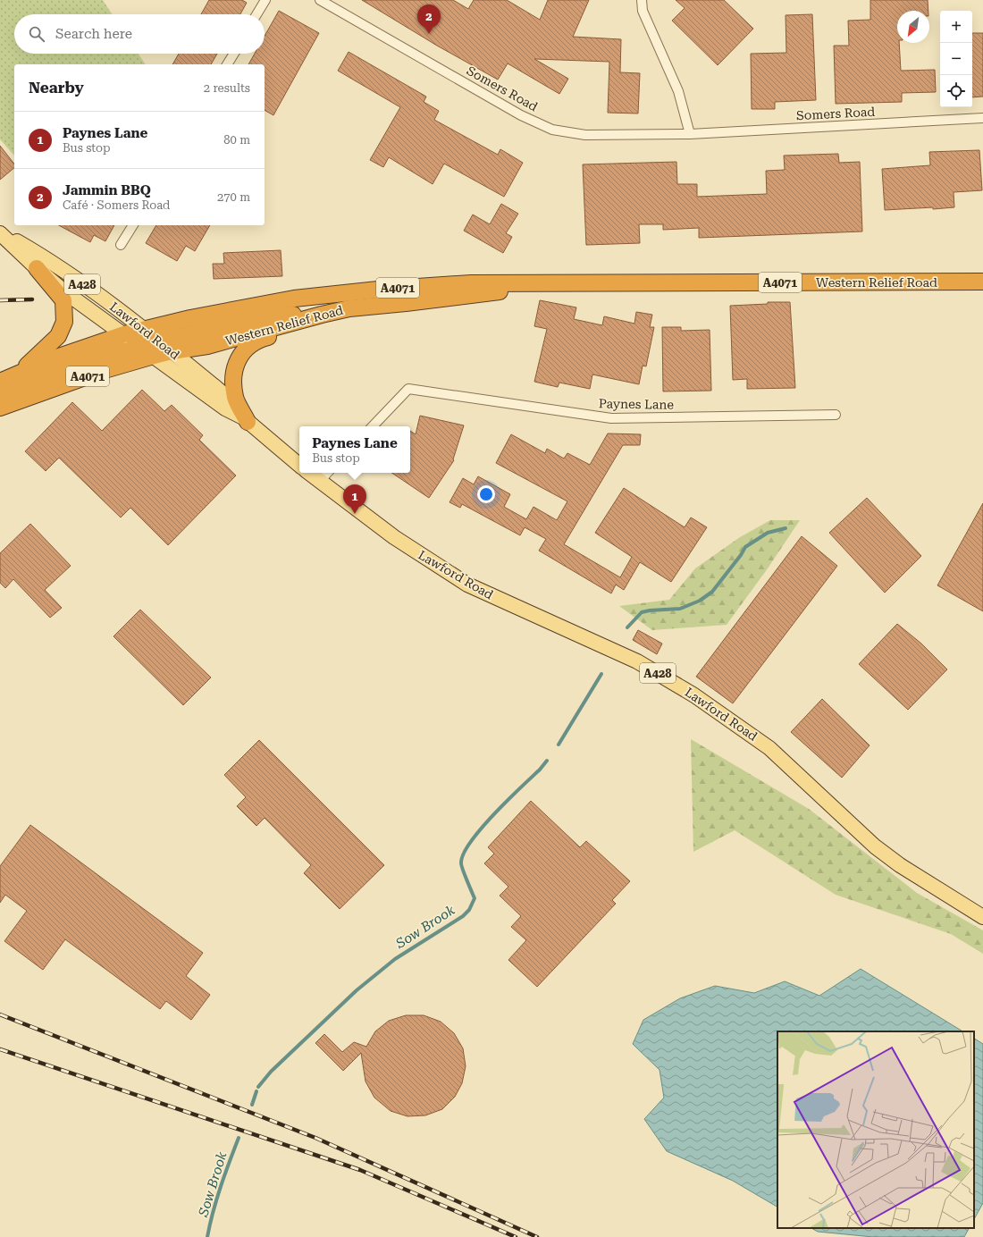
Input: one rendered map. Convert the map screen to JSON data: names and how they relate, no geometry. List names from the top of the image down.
{
  "streets": {
    "highway": ["A4071", "Western Relief Road"],
    "main road": ["A428", "Lawford Road"],
    "street": ["Somers Road", "Paynes Lane"]
  },
  "crossings": [
    ["Western Relief Road", "Lawford Road"]
  ],
  "water": ["Sow Brook"],
  "north": "bottom left",
  "page": {
    "pins": ["2", "1"],
    "map_buttons": ["+", "−"],
    "search": "Search here",
    "heading": ["Nearby", "2 results"],
    "list": [
      {
        "mark": "1",
        "name": "Paynes Lane",
        "note": "Bus stop",
        "value": "80 m"
      },
      {
        "mark": "2",
        "name": "Jammin BBQ",
        "note": "Café · Somers Road",
        "value": "270 m"
      }
    ],
    "popup": ["Paynes Lane", "Bus stop"]
  }
}
